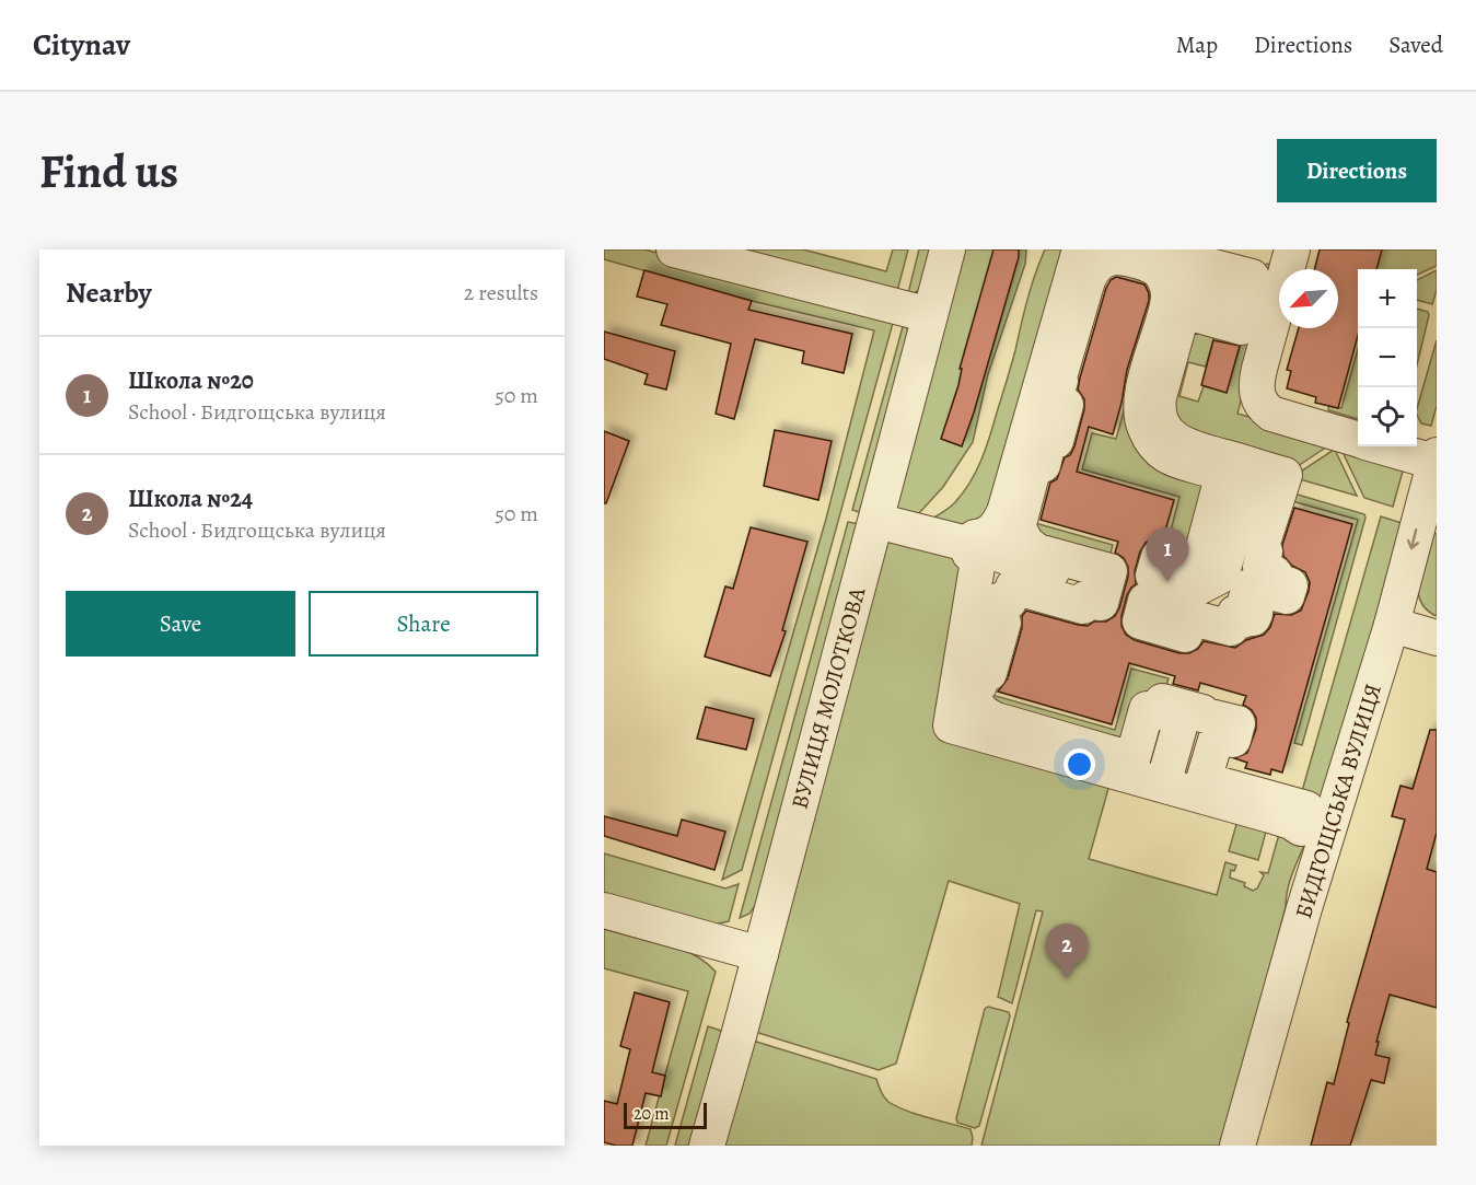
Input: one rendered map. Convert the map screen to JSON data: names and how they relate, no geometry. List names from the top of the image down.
{
  "streets": {
    "street": ["ВУЛИЦЯ МОЛОТКОВА", "БИДГОЩСЬКА ВУЛИЦЯ"]
  },
  "scale_bar": "20 m",
  "north": "bottom left",
  "page": {
    "header": "Citynav",
    "nav": ["Map", "Directions", "Saved"],
    "buttons": [
      "Directions",
      ["Save", "Share"]
    ],
    "title": "Find us",
    "heading": ["Nearby", "2 results"],
    "map_buttons": ["+", "−"],
    "list": [
      {
        "mark": "1",
        "name": "Школа №20",
        "note": "School · Бидгощська вулиця",
        "value": "50 m"
      },
      {
        "mark": "2",
        "name": "Школа №24",
        "note": "School · Бидгощська вулиця",
        "value": "50 m"
      }
    ],
    "pins": ["1", "2"],
    "scale": "20 m"
  }
}
